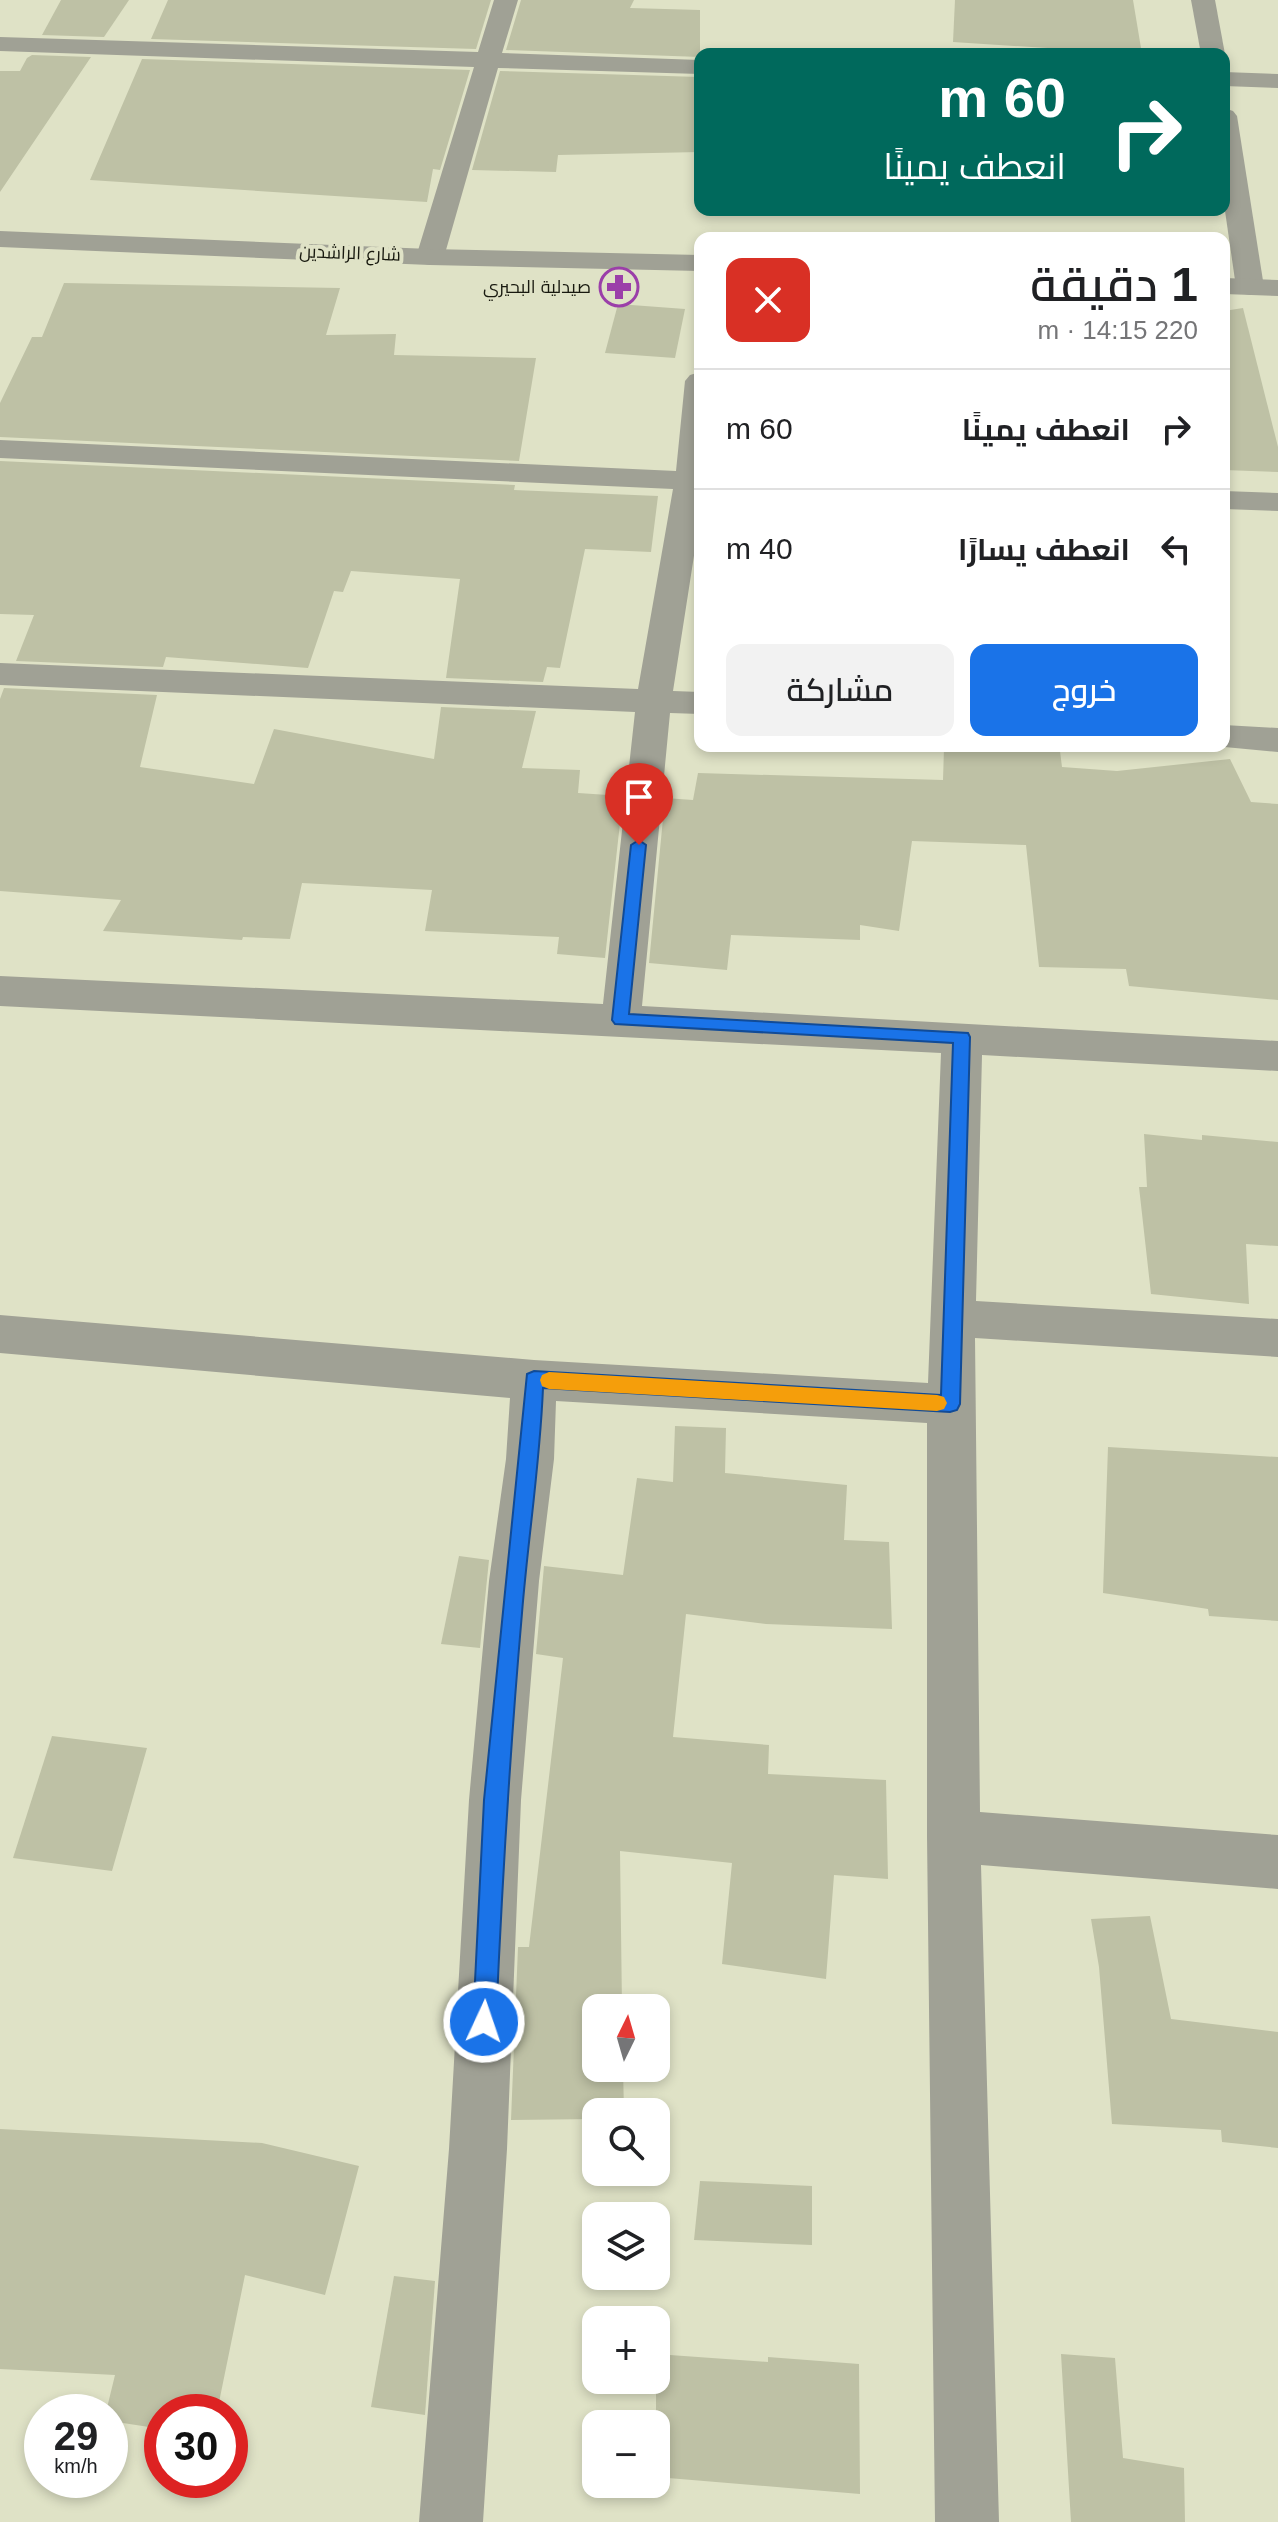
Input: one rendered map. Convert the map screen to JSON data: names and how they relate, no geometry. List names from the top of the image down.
{
  "streets": {
    "street": ["شارع الراشدين"]
  },
  "places": {
    "pharmacy": ["صيدلية البحيري"]
  },
  "north": "top",
  "page": {
    "turn": ["60 m", "انعطف يمينًا"],
    "heading": ["1 دقيقة", "220 m · 14:15"],
    "list": [
      {
        "name": "انعطف يمينًا",
        "value": "60 m"
      },
      {
        "name": "انعطف يسارًا",
        "value": "40 m"
      }
    ],
    "buttons": ["خروج", "مشاركة"],
    "map_buttons": ["+", "−"],
    "speed": "29 km/h",
    "limit": "30"
  }
}
